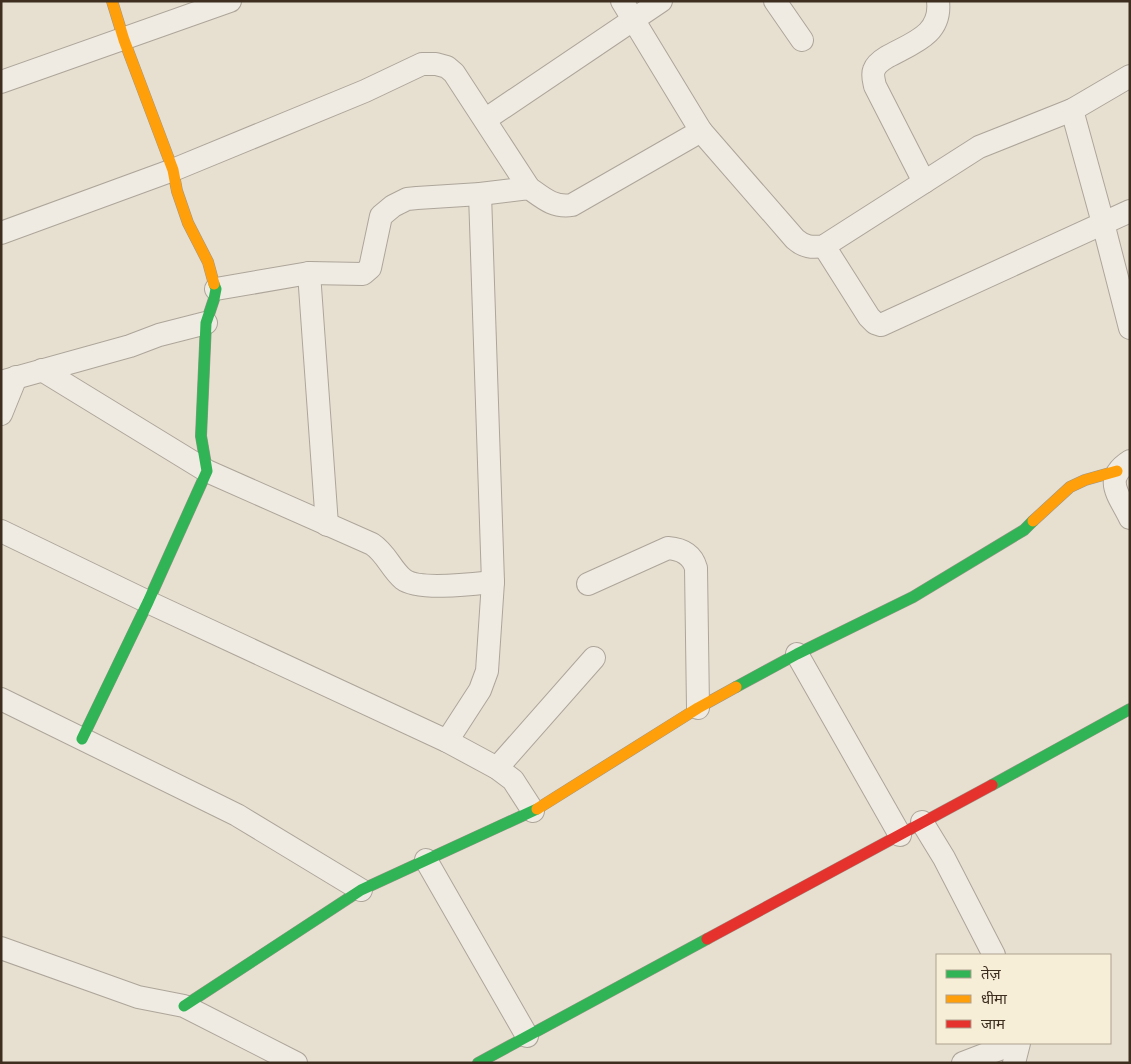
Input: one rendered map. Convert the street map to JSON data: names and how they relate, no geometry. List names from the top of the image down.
{
  "legend": ["तेज़", "धीमा", "जाम"]
}
